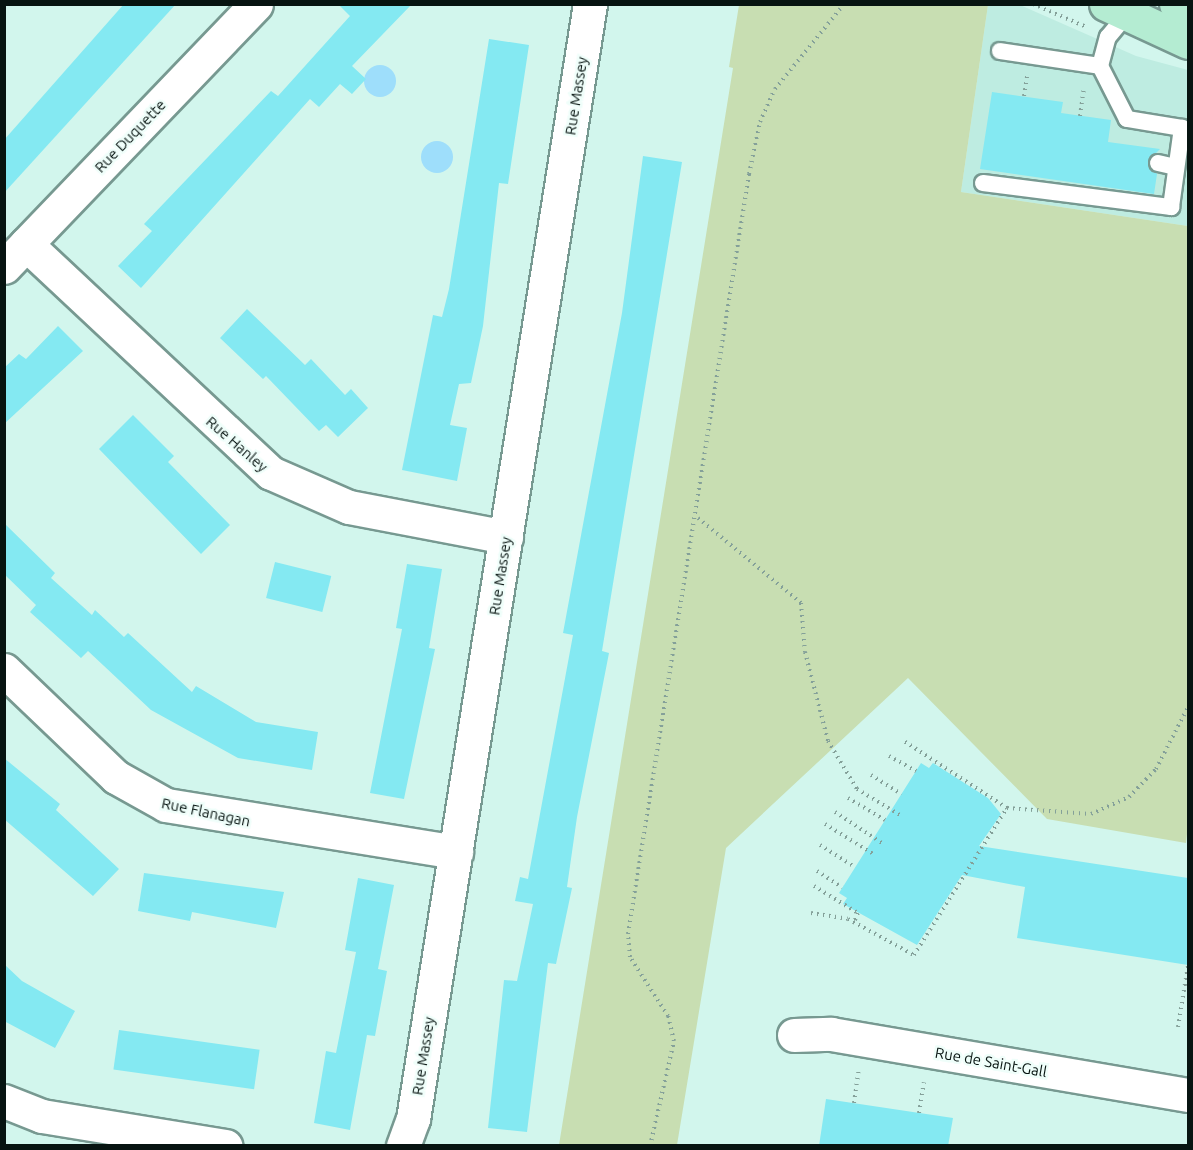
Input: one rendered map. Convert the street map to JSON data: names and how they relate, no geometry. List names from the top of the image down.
{
  "streets": {
    "street": [
      "Rue Massey",
      "Rue Duquette",
      "Rue Hanley",
      "Rue Flanagan",
      "Rue de Saint-Gall"
    ]
  },
  "crossings": [
    ["Rue Massey", "Rue Hanley"],
    ["Rue Massey", "Rue Flanagan"],
    ["Rue Duquette", "Rue Hanley"]
  ]
}
